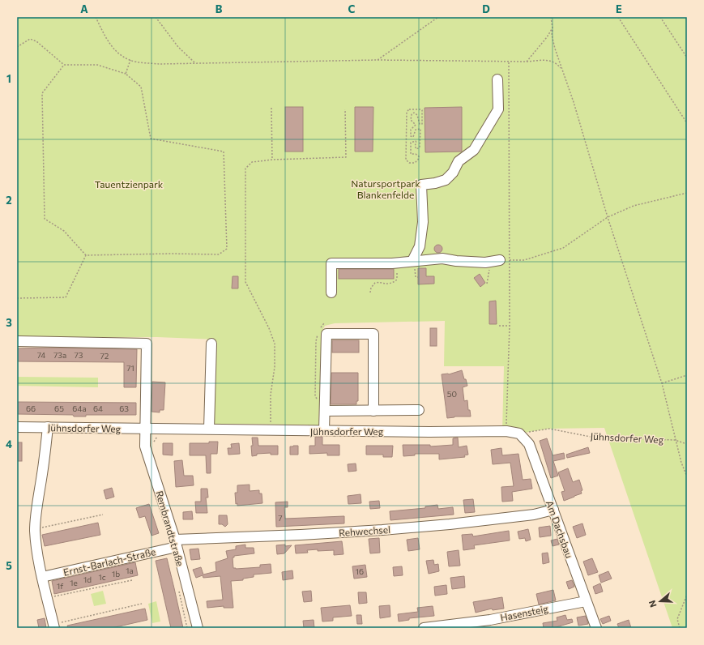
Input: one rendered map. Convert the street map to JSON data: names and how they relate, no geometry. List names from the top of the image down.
{
  "streets": {
    "street": [
      "Jühnsdorfer Weg",
      "Rembrandtstraße",
      "Am Dachsbau",
      "Rehwechsel",
      "Ernst-Barlach-Straße",
      "Hasensteig"
    ]
  },
  "crossings": [
    ["Jühnsdorfer Weg", "Rembrandtstraße"],
    ["Jühnsdorfer Weg", "Am Dachsbau"],
    ["Rembrandtstraße", "Rehwechsel"],
    ["Rembrandtstraße", "Ernst-Barlach-Straße"],
    ["Am Dachsbau", "Rehwechsel"],
    ["Am Dachsbau", "Hasensteig"],
    ["Rehwechsel", "Ernst-Barlach-Straße"]
  ],
  "parks": ["Natursportpark Blankenfelde", "Tauentzienpark"],
  "house_numbers": [
    "74",
    "73a",
    "73",
    "72",
    "71",
    "50",
    "66",
    "65",
    "64a",
    "64",
    "63",
    "7",
    "1a",
    "16",
    "1b",
    "1c",
    "1d",
    "1e",
    "1f"
  ],
  "north": "left",
  "grid": {
    "columns": [
      "A",
      "B",
      "C",
      "D",
      "E"
    ],
    "rows": [
      "1",
      "2",
      "3",
      "4",
      "5"
    ]
  }
}
